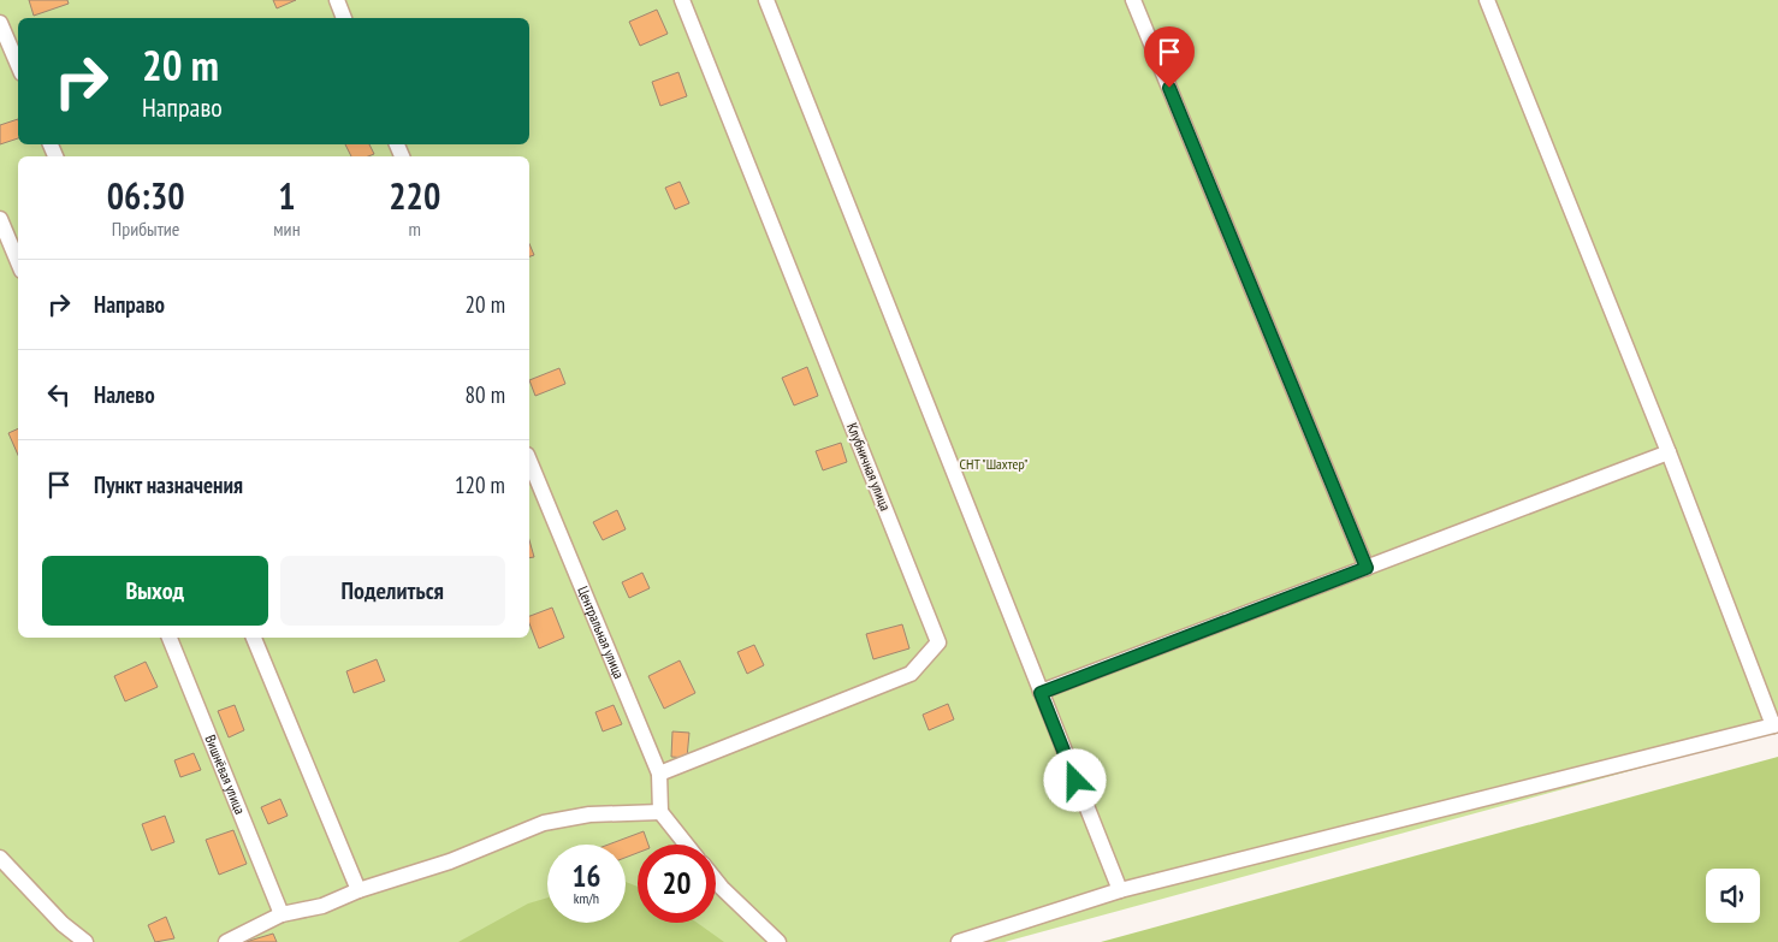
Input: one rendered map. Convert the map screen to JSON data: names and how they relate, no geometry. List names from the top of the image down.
{
  "streets": {
    "lane": ["Клубничная улица", "Центральная улица", "Вишнёвая улица"]
  },
  "crossings": [
    ["Клубничная улица", "Центральная улица"]
  ],
  "parks": ["СНТ \"Шахтер\""],
  "page": {
    "turn": ["20 m", "Направо"],
    "eta": [
      "06:30",
      "Прибытие",
      "1",
      "мин",
      "220",
      "m"
    ],
    "list": [
      {
        "name": "Направо",
        "value": "20 m"
      },
      {
        "name": "Налево",
        "value": "80 m"
      },
      {
        "name": "Пункт назначения",
        "value": "120 m"
      }
    ],
    "buttons": ["Выход", "Поделиться"],
    "speed": "16 km/h",
    "limit": "20"
  }
}
